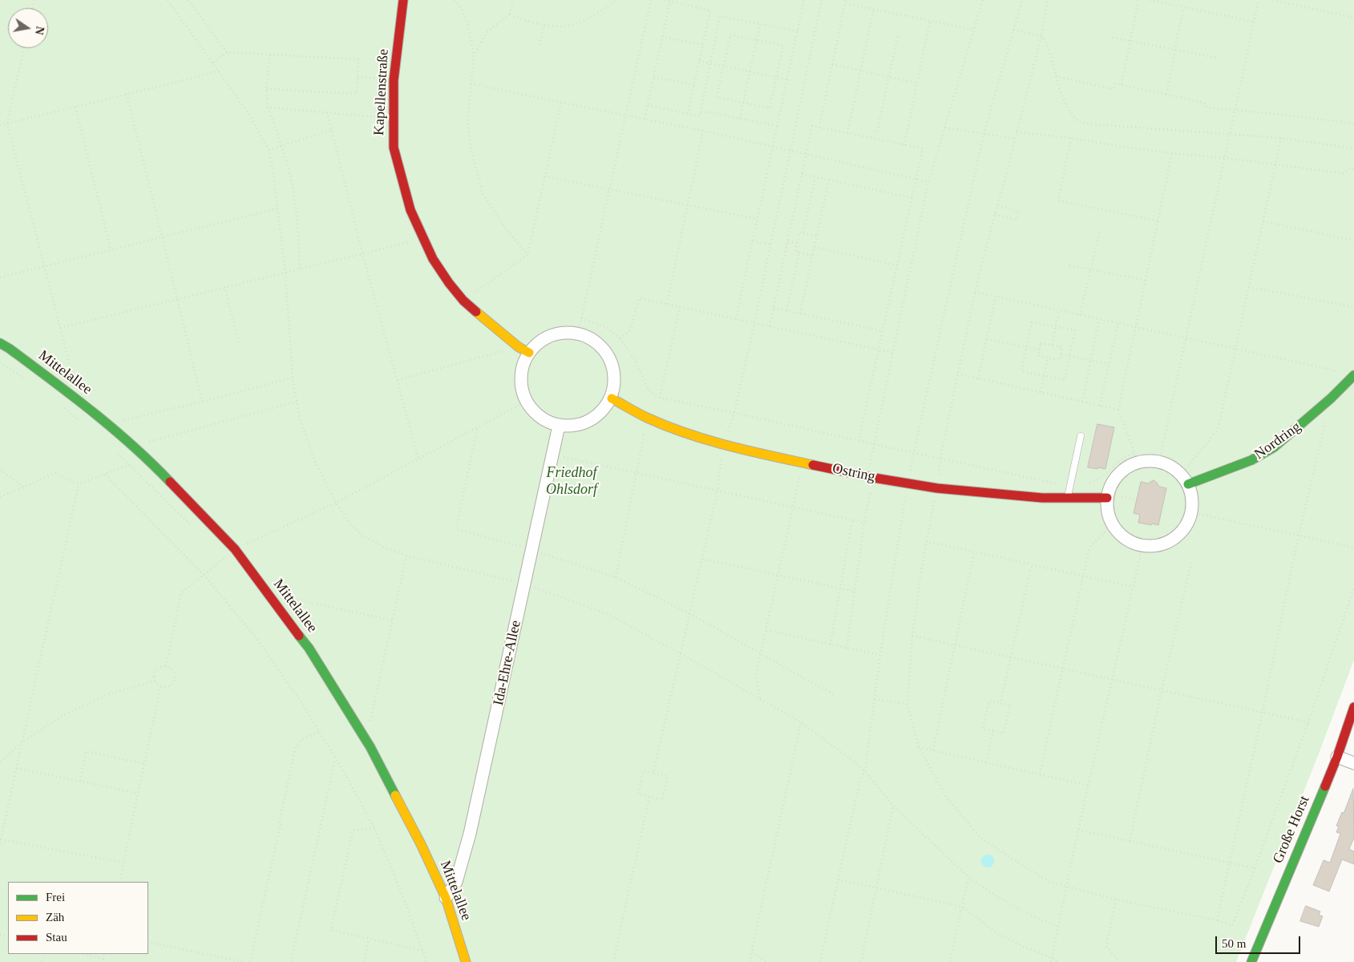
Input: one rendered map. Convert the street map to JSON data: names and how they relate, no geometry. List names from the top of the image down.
{
  "streets": {
    "street": [
      "Kapellenstraße",
      "Mittelallee",
      "Nordring",
      "Ostring",
      "Ida-Ehre-Allee",
      "Große Horst"
    ]
  },
  "crossings": [
    ["Kapellenstraße", "Ostring"],
    ["Kapellenstraße", "Ida-Ehre-Allee"],
    ["Mittelallee", "Ida-Ehre-Allee"],
    ["Nordring", "Ostring"],
    ["Ostring", "Ida-Ehre-Allee"]
  ],
  "parks": ["Friedhof Ohlsdorf"],
  "legend": ["Frei", "Zäh", "Stau"],
  "scale_bar": "50 m",
  "north": "right"
}
